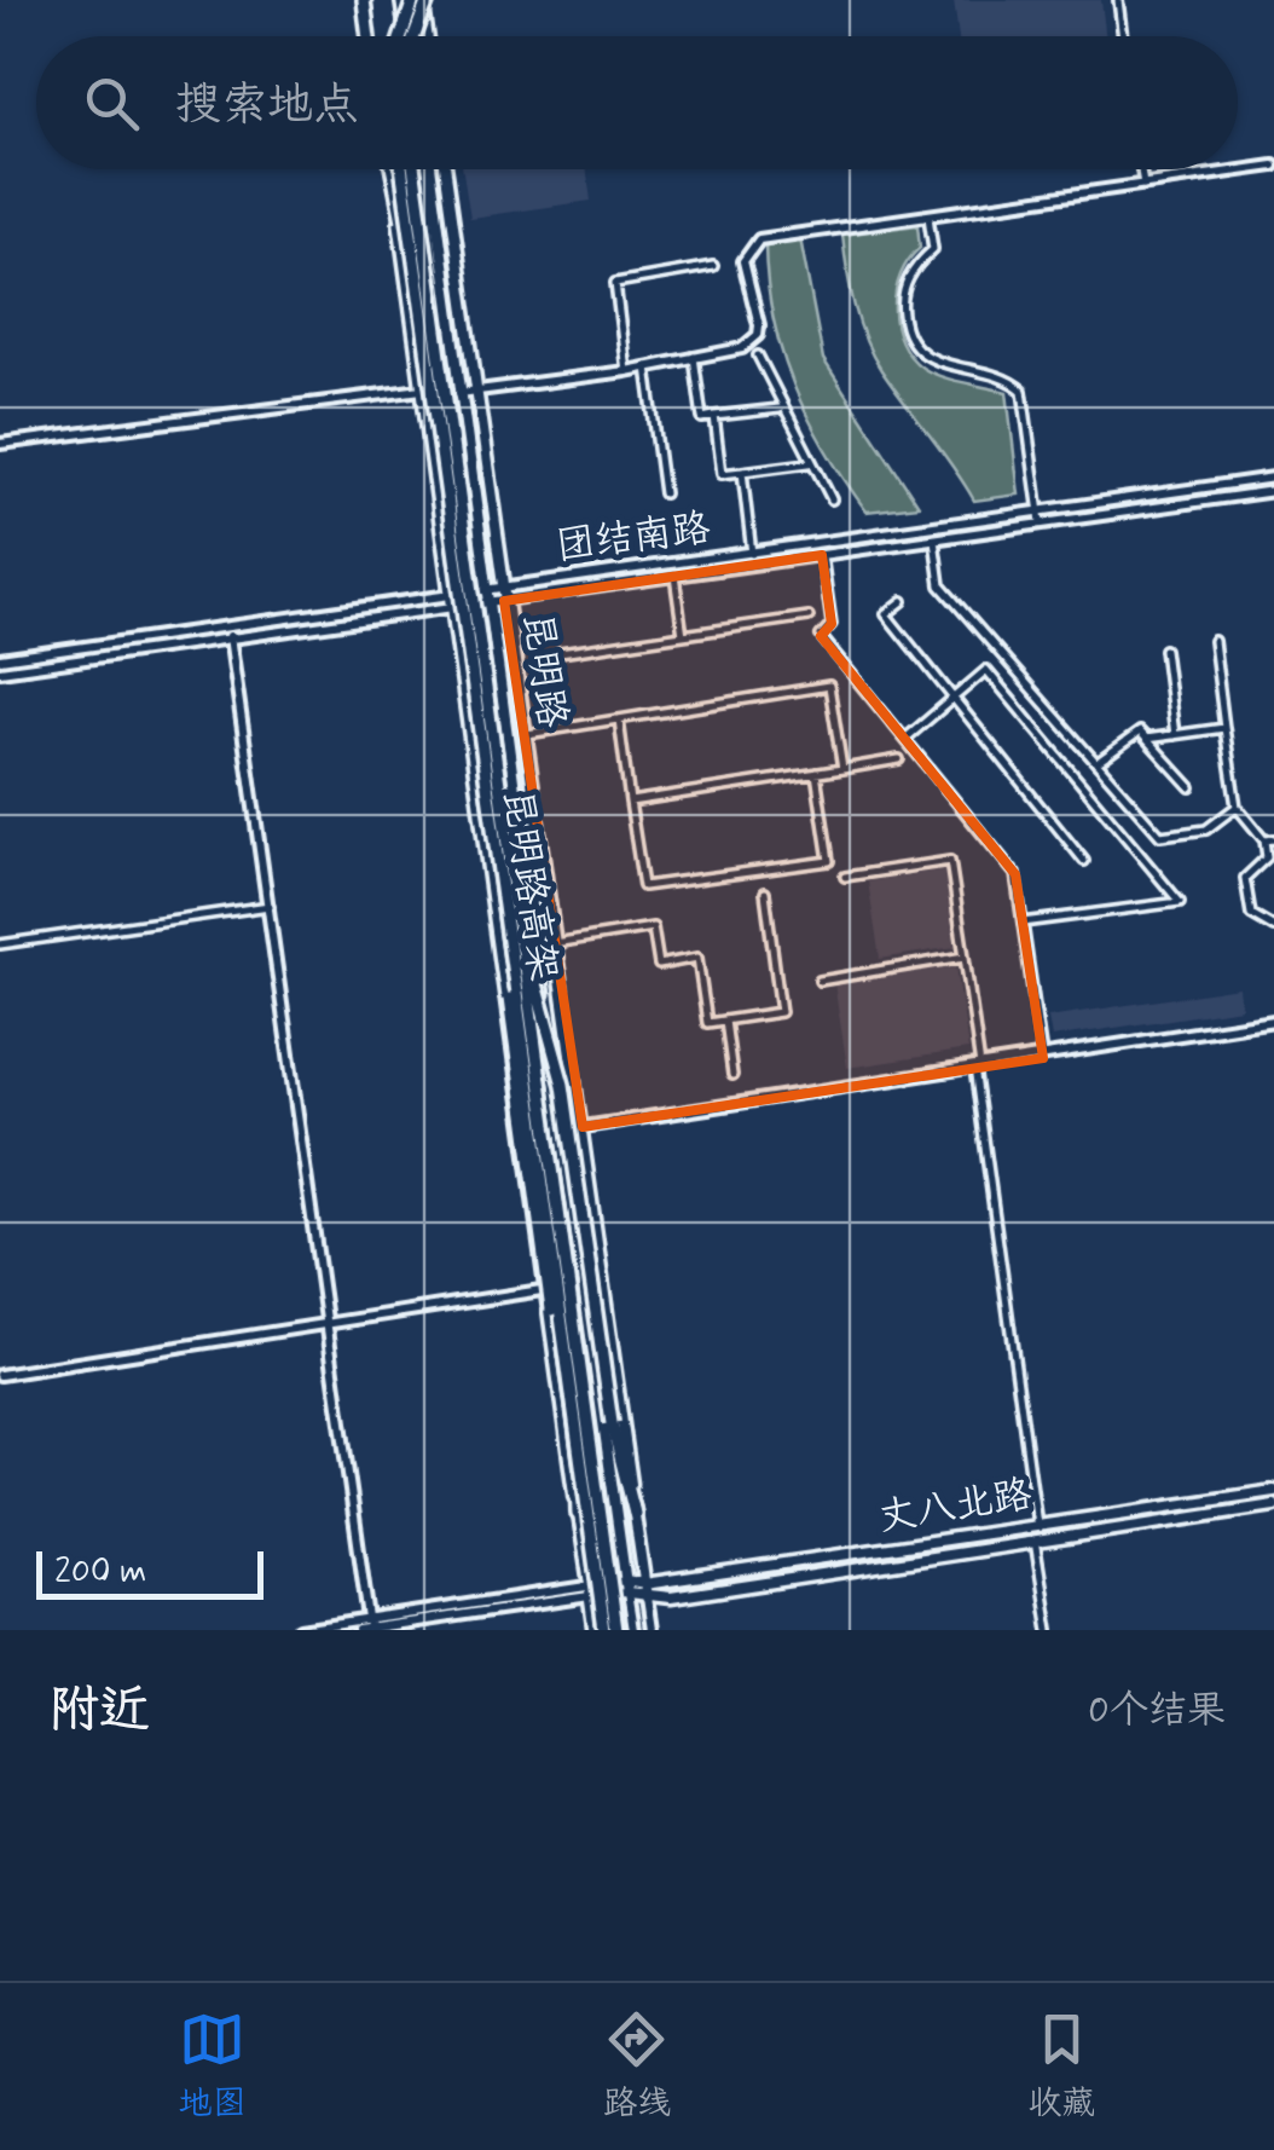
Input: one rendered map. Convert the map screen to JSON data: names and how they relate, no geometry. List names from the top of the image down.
{
  "streets": {
    "highway": ["昆明路高架"],
    "main road": ["昆明路", "丈八北路"],
    "street": ["团结南路"]
  },
  "crossings": [
    ["团结南路", "昆明路"],
    ["昆明路", "丈八北路"]
  ],
  "scale_bar": "200 m",
  "page": {
    "search": "搜索地点",
    "scale": "200 m",
    "heading": ["附近", "0个结果"],
    "nav": ["地图", "路线", "收藏"]
  }
}
